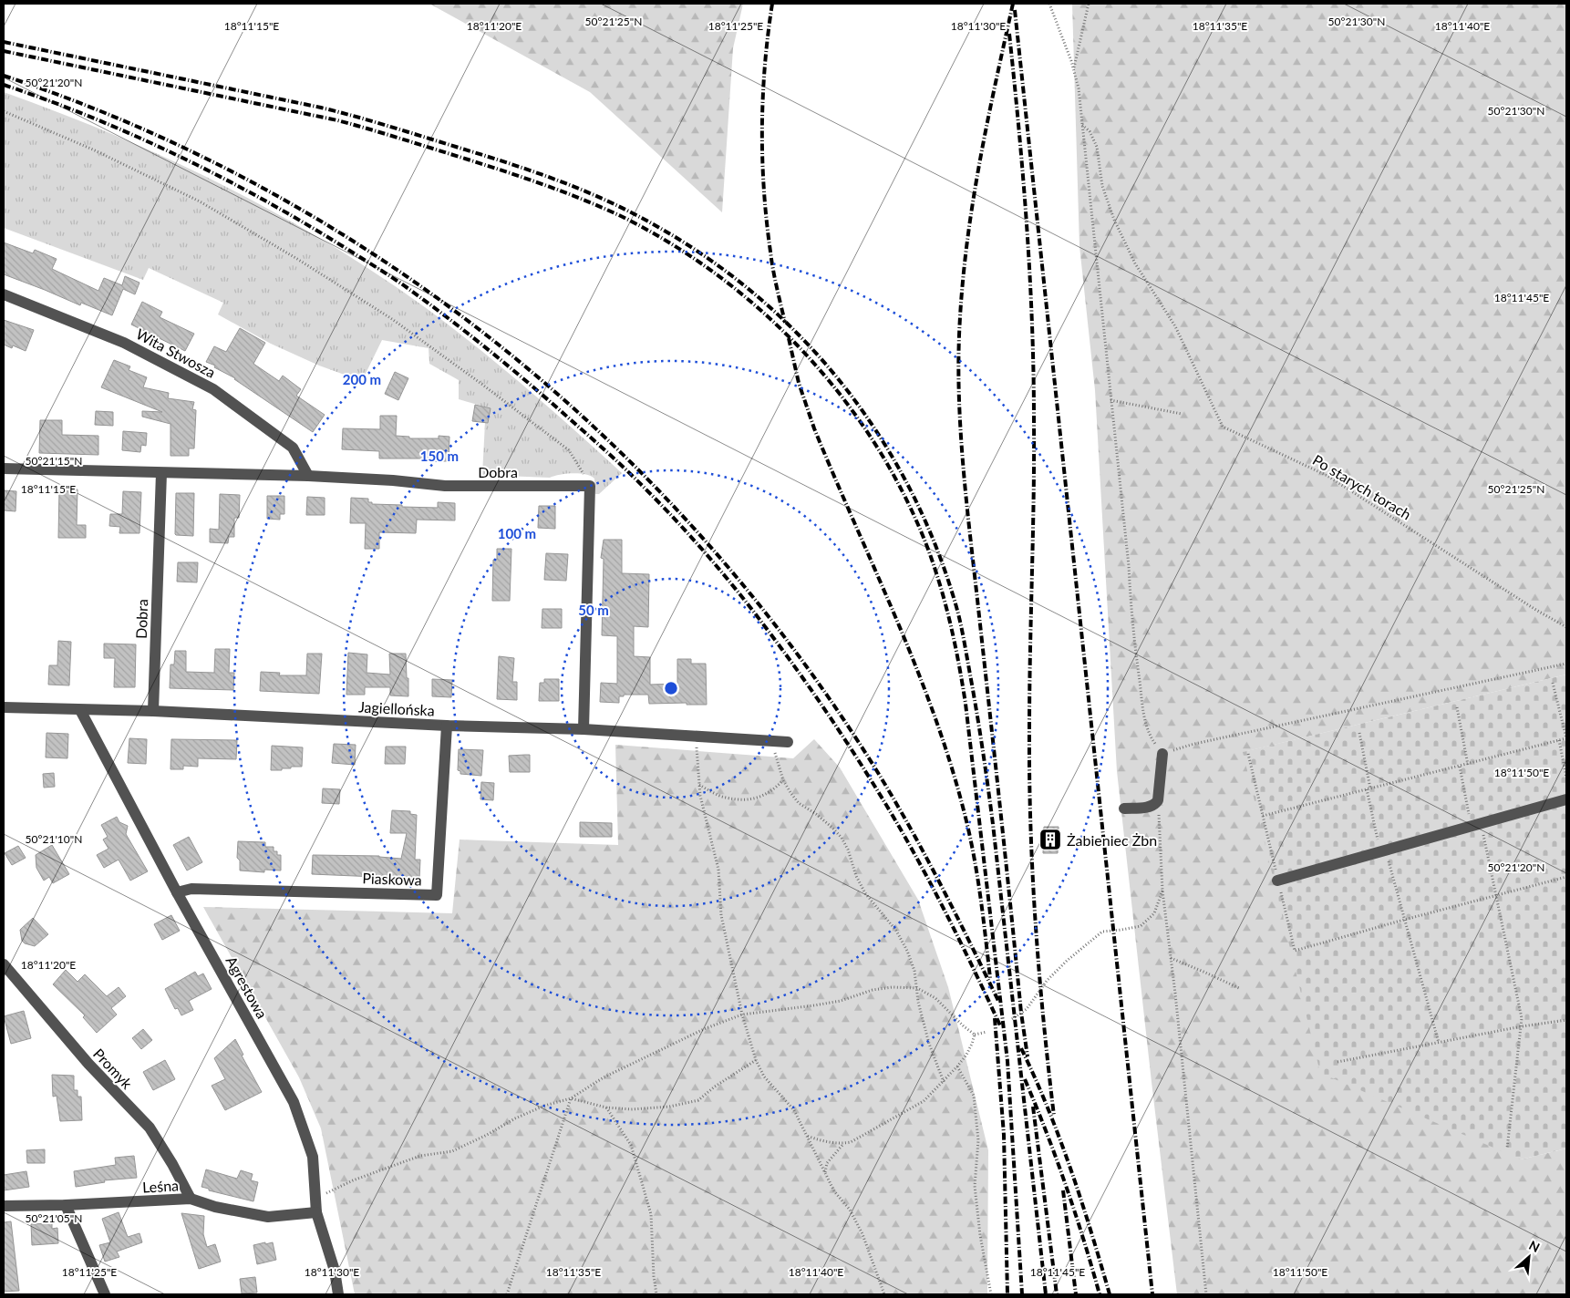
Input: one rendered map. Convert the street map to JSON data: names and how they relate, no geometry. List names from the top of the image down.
{
  "streets": {
    "street": [
      "Wita Stwosza",
      "Dobra",
      "Jagiellońska",
      "Piaskowa",
      "Agrestowa",
      "Promyk",
      "Leśna"
    ],
    "path": ["Po starych torach"]
  },
  "crossings": [
    ["Wita Stwosza", "Dobra"],
    ["Dobra", "Jagiellońska"],
    ["Jagiellońska", "Piaskowa"],
    ["Jagiellońska", "Agrestowa"],
    ["Piaskowa", "Agrestowa"],
    ["Agrestowa", "Leśna"],
    ["Promyk", "Leśna"]
  ],
  "places": {
    "building": ["Żabieniec Żbn"]
  },
  "north": "top right",
  "coordinates": [
    "50°21'25\"N",
    "50°21'30\"N",
    "18°11'15\"E",
    "18°11'20\"E",
    "18°11'25\"E",
    "18°11'30\"E",
    "18°11'35\"E",
    "18°11'40\"E",
    "50°21'20\"N",
    "18°11'45\"E",
    "50°21'15\"N",
    "18°11'50\"E",
    "50°21'10\"N",
    "50°21'05\"N"
  ],
  "rings": [
    "200 m",
    "150 m",
    "100 m",
    "50 m"
  ]
}
